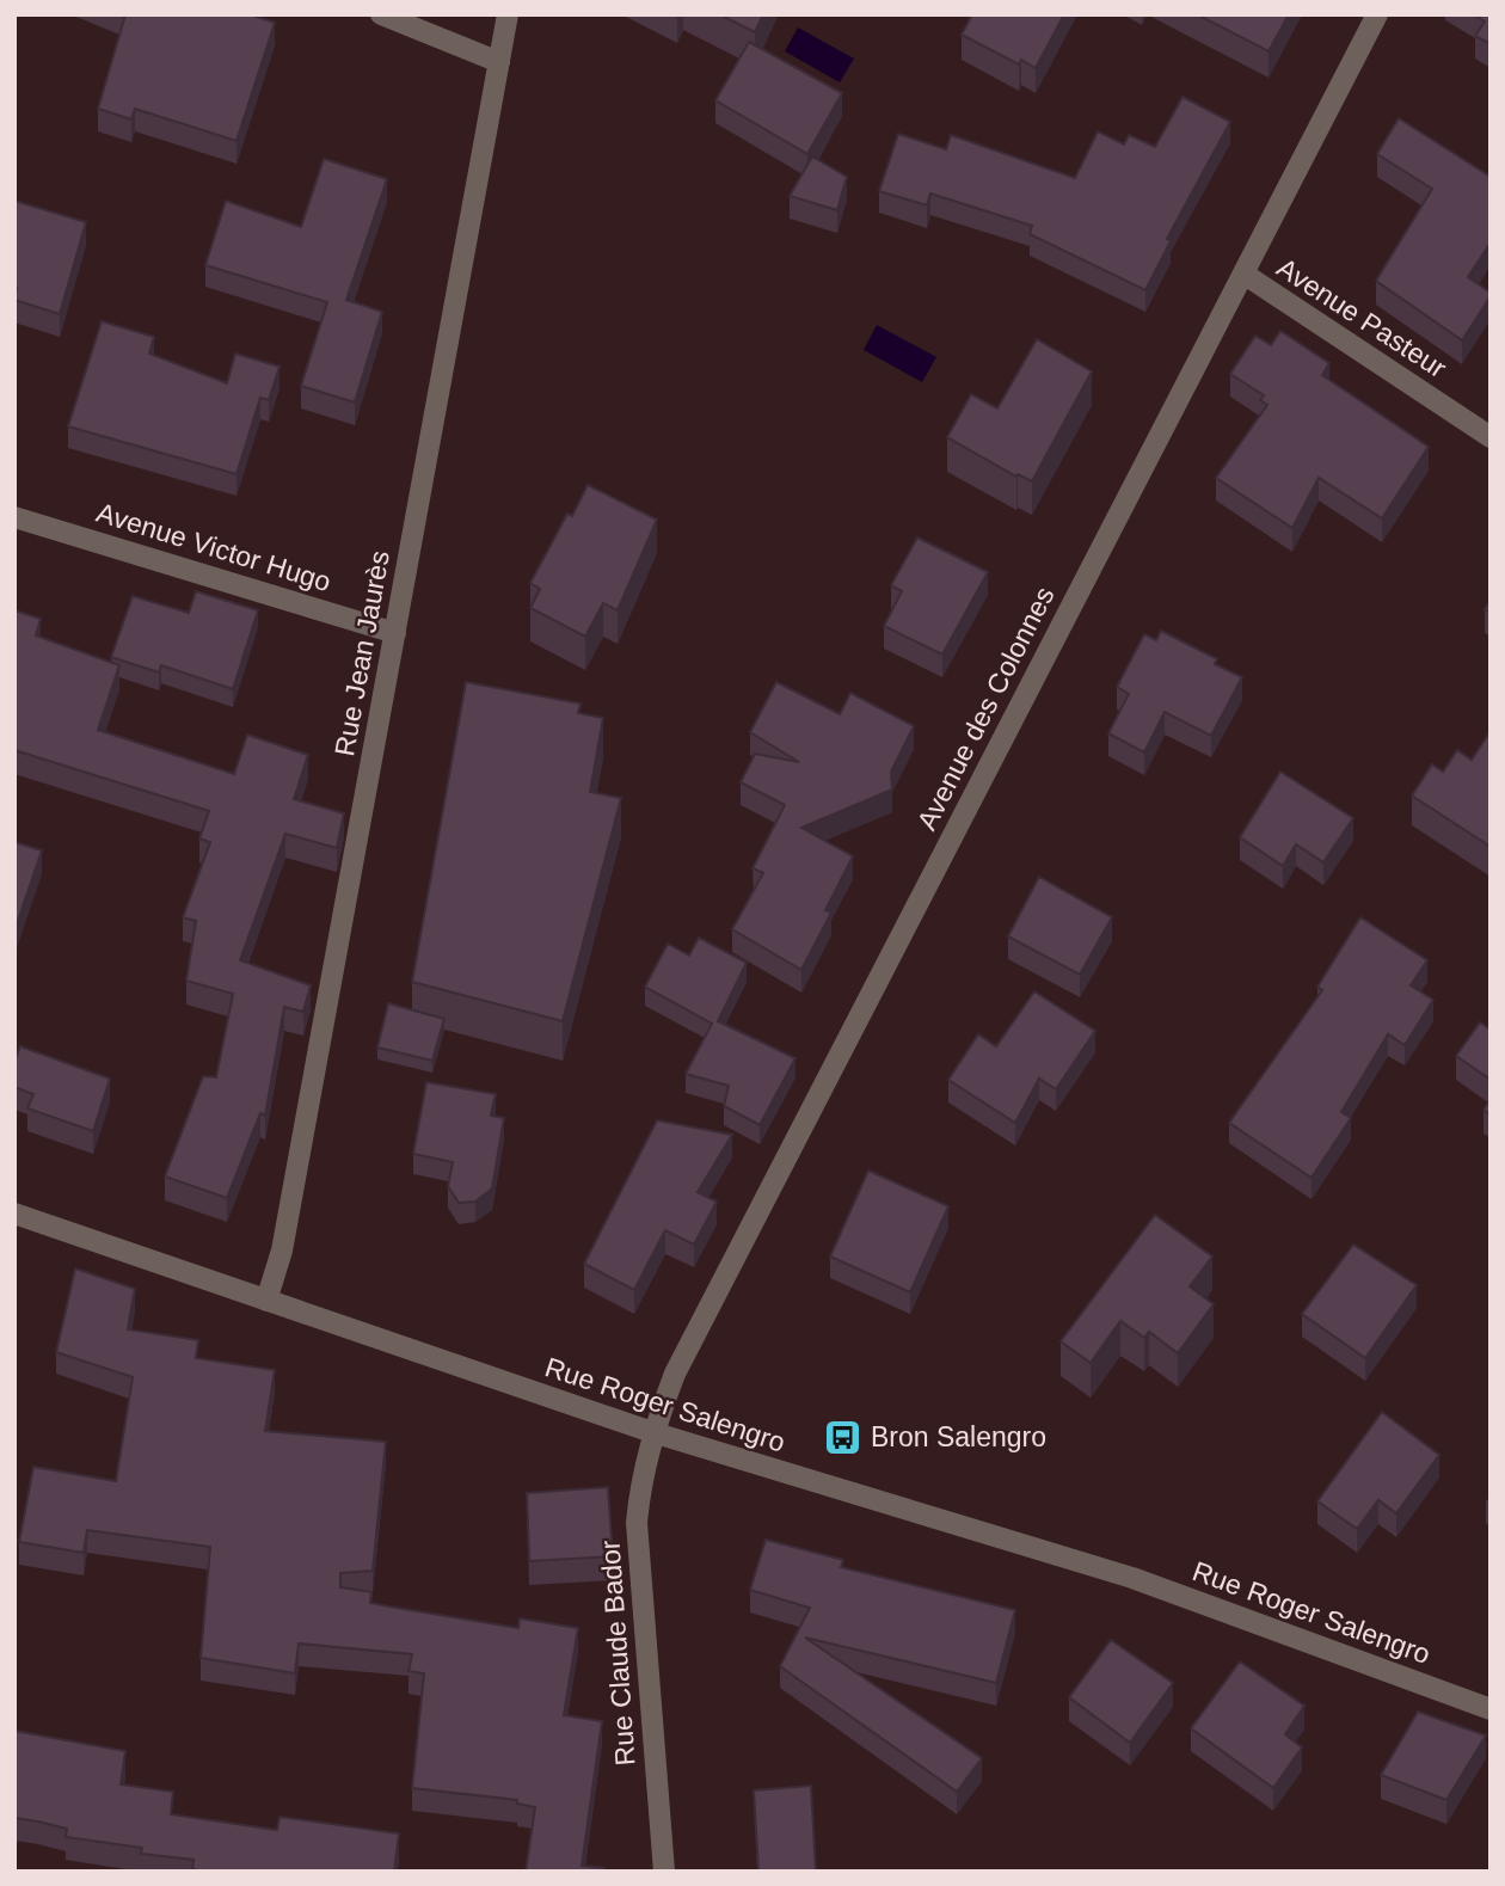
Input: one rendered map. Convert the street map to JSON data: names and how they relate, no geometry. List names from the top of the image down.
{
  "streets": {
    "street": [
      "Avenue Pasteur",
      "Avenue Victor Hugo",
      "Rue Jean Jaurès",
      "Avenue des Colonnes",
      "Rue Roger Salengro",
      "Rue Claude Bador"
    ]
  },
  "crossings": [
    ["Avenue Pasteur", "Avenue des Colonnes"],
    ["Avenue Victor Hugo", "Rue Jean Jaurès"],
    ["Rue Jean Jaurès", "Rue Roger Salengro"],
    ["Avenue des Colonnes", "Rue Roger Salengro"],
    ["Avenue des Colonnes", "Rue Claude Bador"],
    ["Rue Roger Salengro", "Rue Claude Bador"]
  ],
  "places": {
    "bus stop": ["Bron Salengro"]
  }
}
